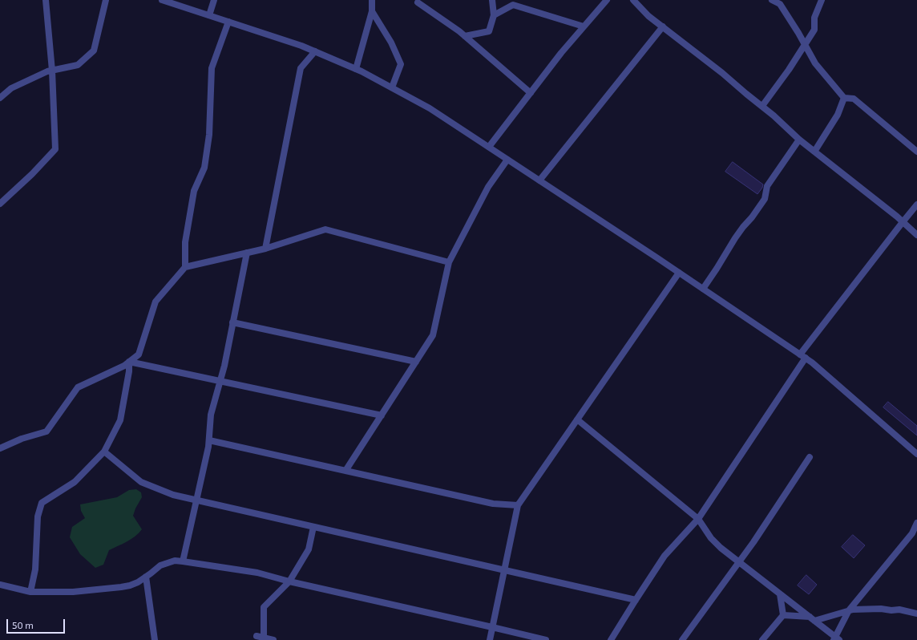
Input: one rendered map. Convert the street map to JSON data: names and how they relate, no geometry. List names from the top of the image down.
{
  "scale_bar": "50 m"
}
